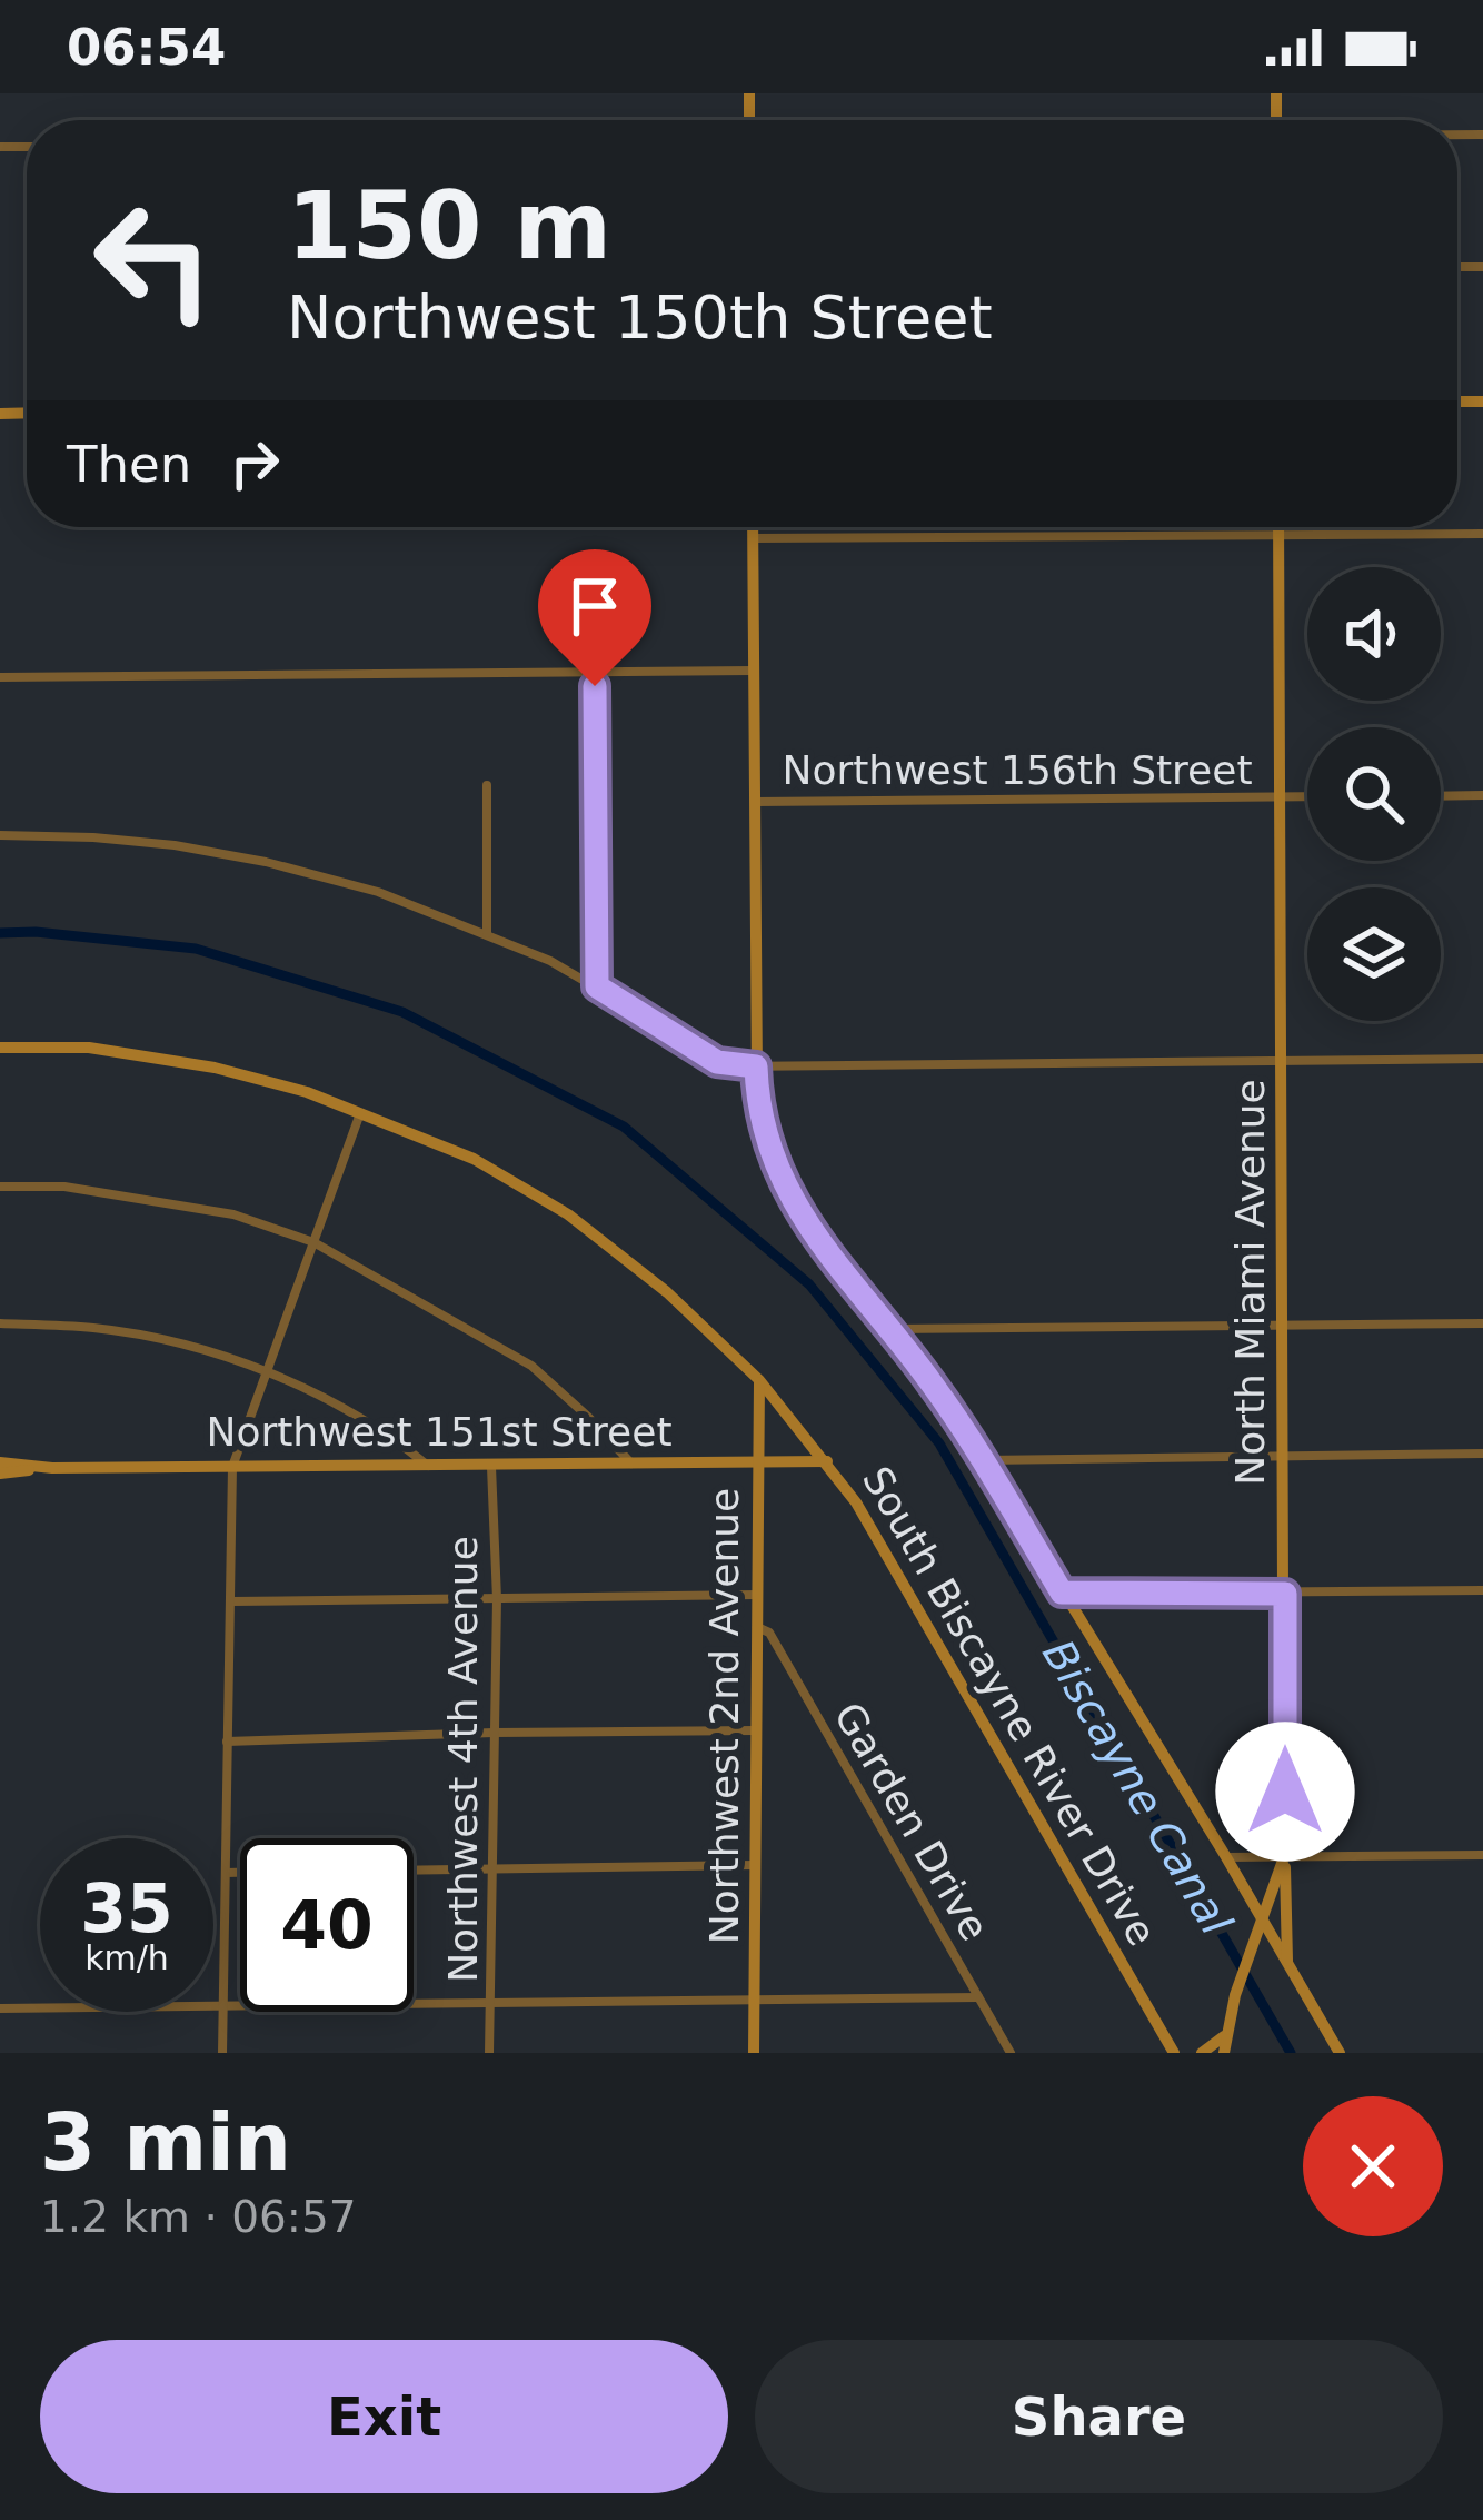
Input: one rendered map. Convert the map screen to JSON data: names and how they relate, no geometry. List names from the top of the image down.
{
  "streets": {
    "street": [
      "Northwest 156th Street",
      "North Miami Avenue",
      "Northwest 151st Street",
      "South Biscayne River Drive",
      "Northwest 2nd Avenue",
      "Northwest 4th Avenue",
      "Garden Drive"
    ]
  },
  "crossings": [
    ["Northwest 156th Street", "North Miami Avenue"],
    ["Northwest 151st Street", "South Biscayne River Drive"],
    ["Northwest 151st Street", "Northwest 2nd Avenue"],
    ["Northwest 151st Street", "Northwest 4th Avenue"],
    ["South Biscayne River Drive", "Northwest 2nd Avenue"],
    ["Northwest 2nd Avenue", "Garden Drive"]
  ],
  "water": ["Biscayne Canal"],
  "page": {
    "status": "06:54",
    "turn": ["150 m", "Northwest 150th Street"],
    "then": "Then",
    "speed": "35 km/h",
    "limit": "40",
    "heading": ["3 min", "1.2 km · 06:57"],
    "buttons": ["Exit", "Share"]
  }
}
